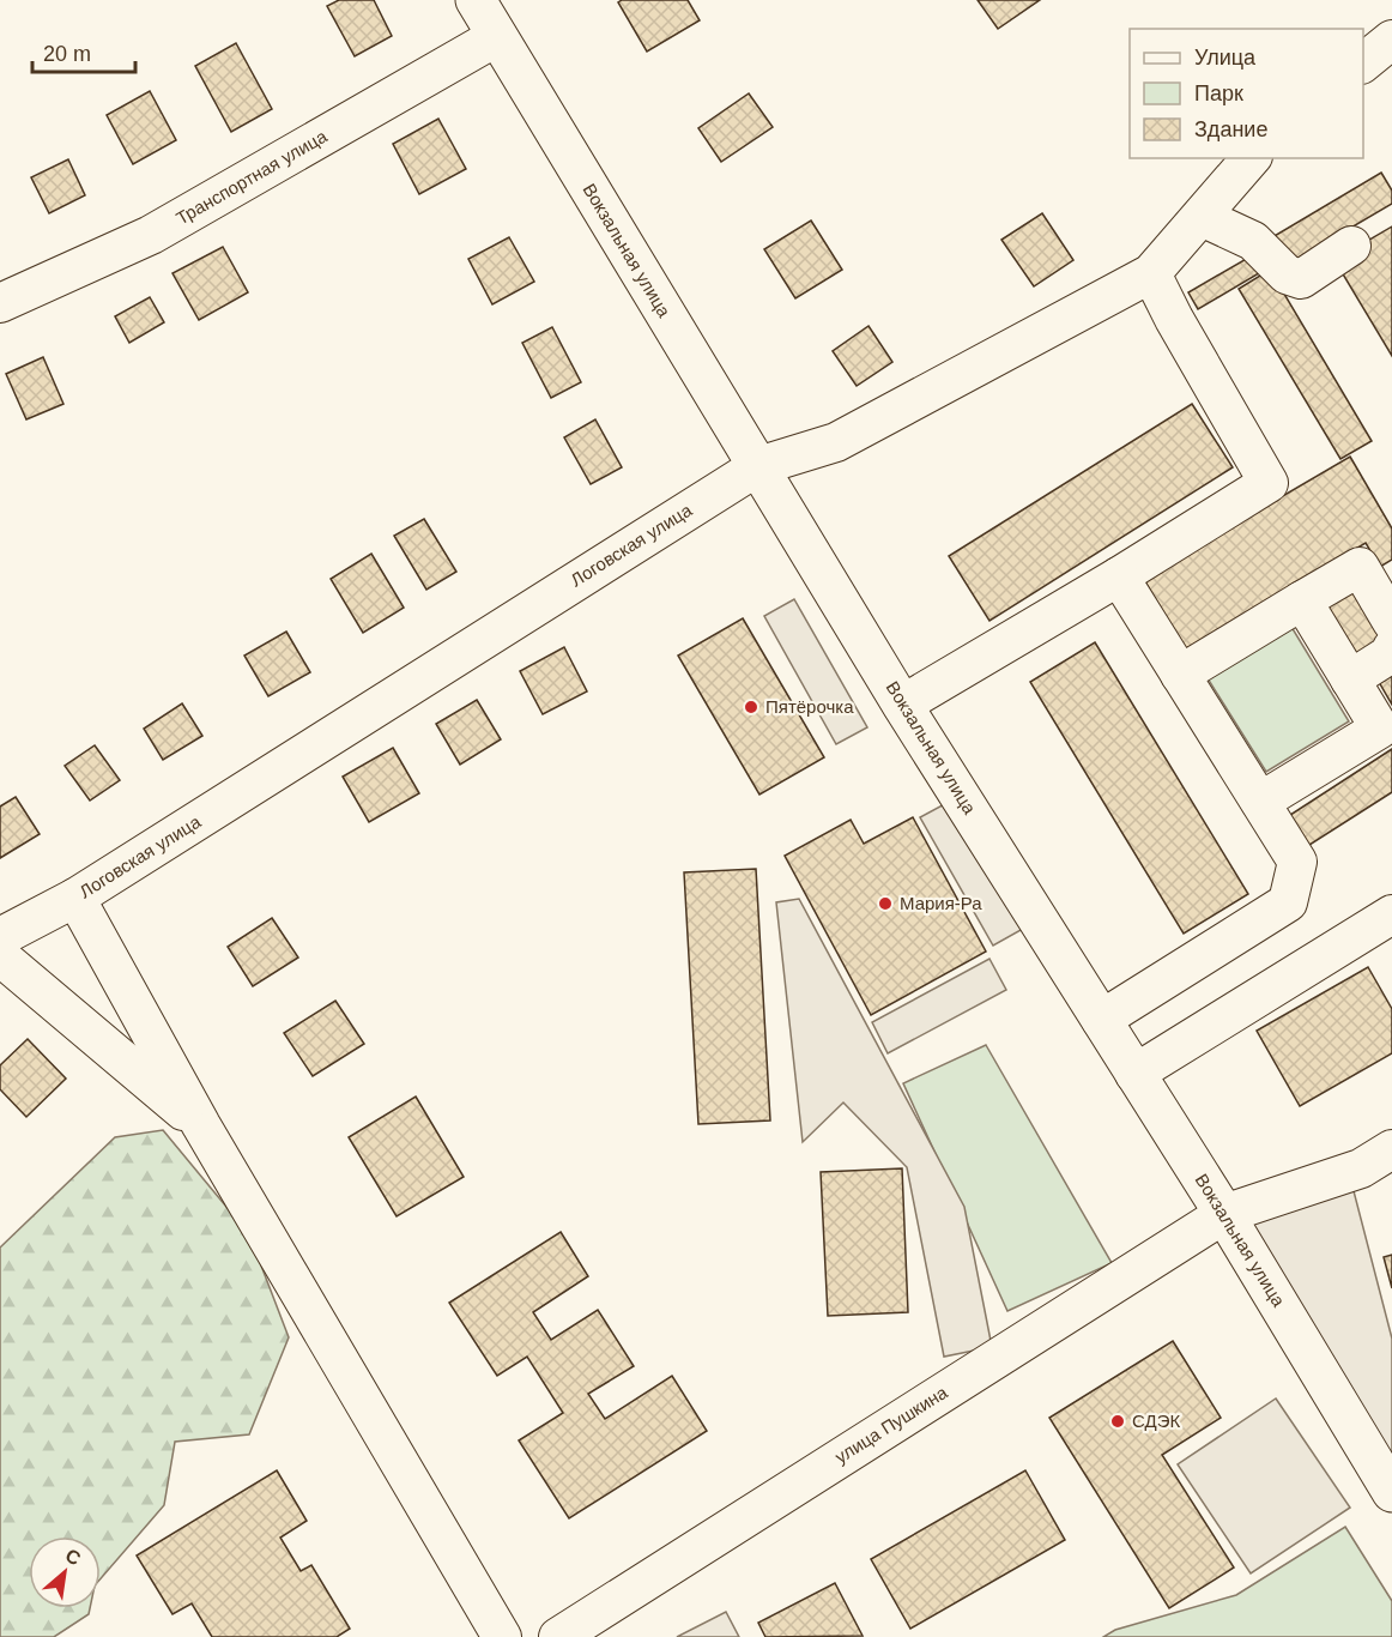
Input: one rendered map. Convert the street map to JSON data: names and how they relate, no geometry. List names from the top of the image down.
{
  "streets": {
    "main road": ["Вокзальная улица"],
    "street": ["Транспортная улица", "Логовская улица", "улица Пушкина"]
  },
  "crossings": [
    ["Транспортная улица", "Вокзальная улица"],
    ["Вокзальная улица", "Логовская улица"],
    ["Вокзальная улица", "улица Пушкина"]
  ],
  "places": ["Пятёрочка", "Мария-Ра", "СДЭК"],
  "legend": ["Улица", "Парк", "Здание"],
  "scale_bar": "20 m",
  "north": "top right"
}
